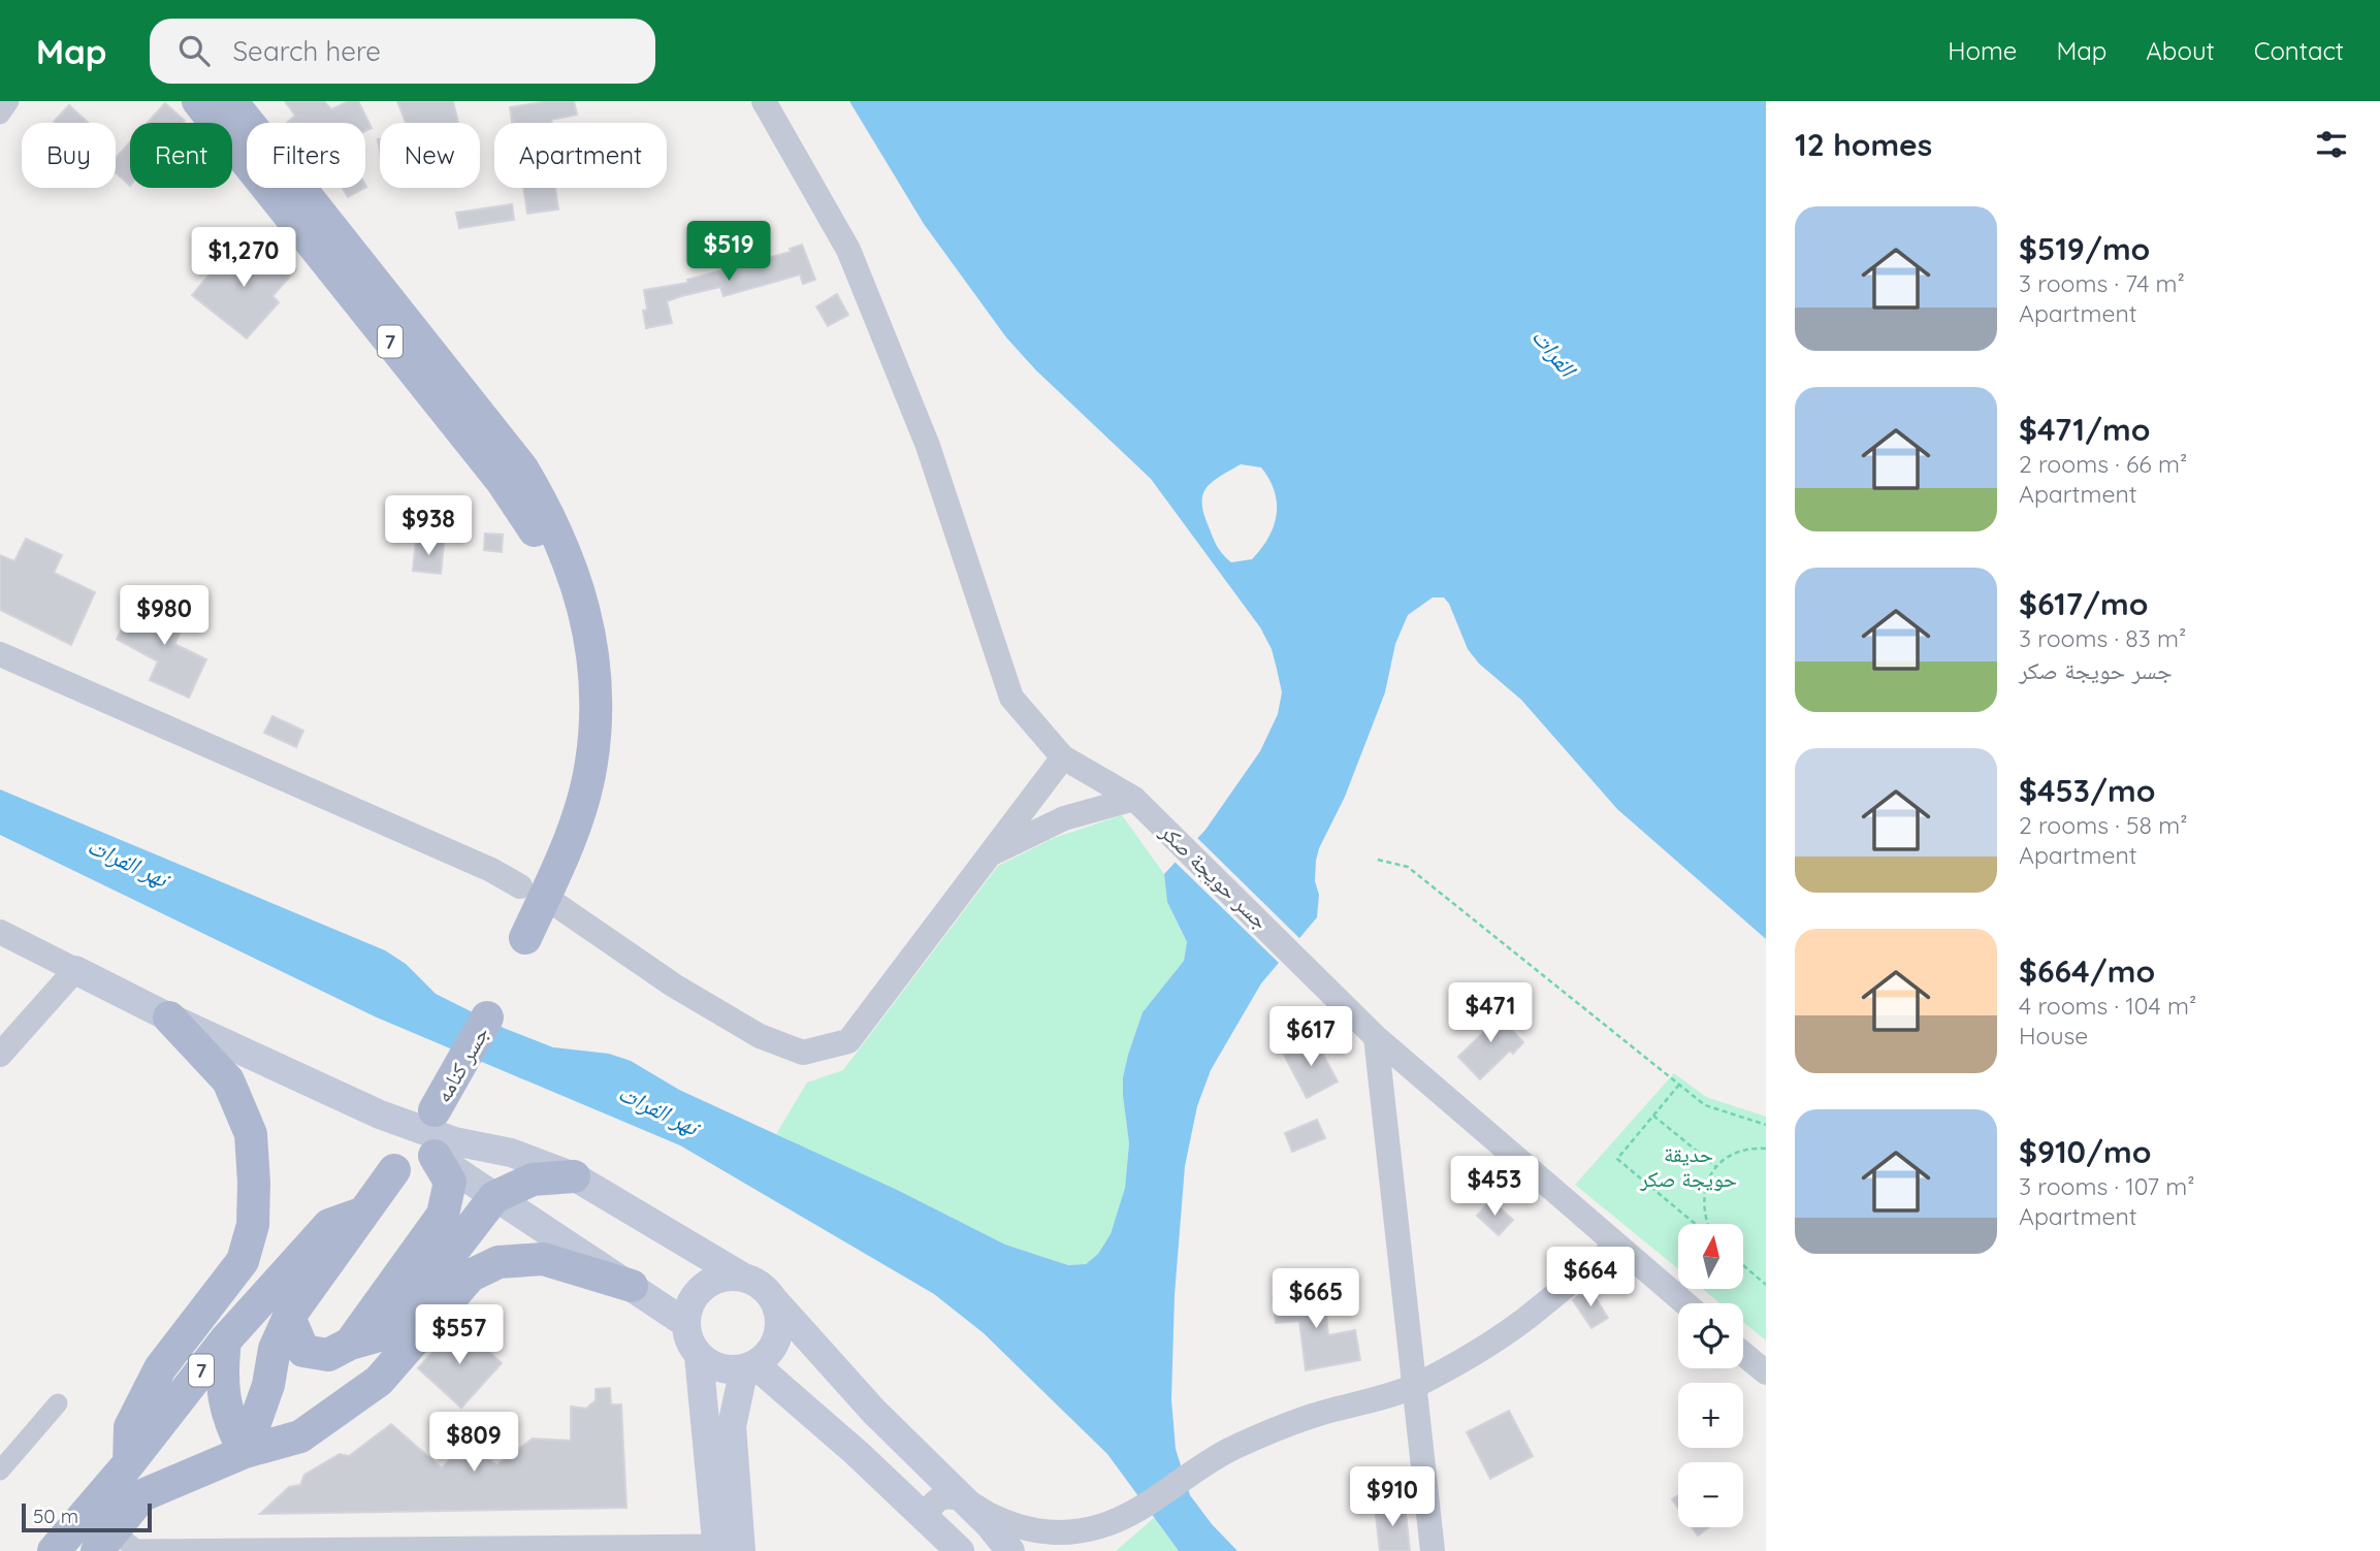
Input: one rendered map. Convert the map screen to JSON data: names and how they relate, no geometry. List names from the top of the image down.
{
  "streets": {
    "main road": ["7", "جسر كنامه"],
    "street": ["جسر حويجة صكر"]
  },
  "water": ["الفرات", "نهر الفرات"],
  "parks": ["حديقة حويجة صكر"],
  "scale_bar": "50 m",
  "north": "top",
  "page": {
    "header": "Map",
    "search": "Search here",
    "nav": [
      "Home",
      "Map",
      "About",
      "Contact"
    ],
    "heading": "12 homes",
    "chip": [
      "Buy",
      "Rent",
      "Filters",
      "New",
      "Apartment"
    ],
    "list": [
      {
        "name": "$519/mo",
        "note": "3 rooms · 74 m² · Apartment"
      },
      {
        "name": "$471/mo",
        "note": "2 rooms · 66 m² · Apartment"
      },
      {
        "name": "$617/mo",
        "note": "3 rooms · 83 m² · جسر حويجة صكر"
      },
      {
        "name": "$453/mo",
        "note": "2 rooms · 58 m² · Apartment"
      },
      {
        "name": "$664/mo",
        "note": "4 rooms · 104 m² · House"
      },
      {
        "name": "$910/mo",
        "note": "3 rooms · 107 m² · Apartment"
      }
    ],
    "price": [
      "$519",
      "$1,270",
      "$938",
      "$980",
      "$471",
      "$617",
      "$453",
      "$664",
      "$665",
      "$557",
      "$809",
      "$910"
    ],
    "map_buttons": ["+", "−"],
    "scale": "50 m"
  }
}
